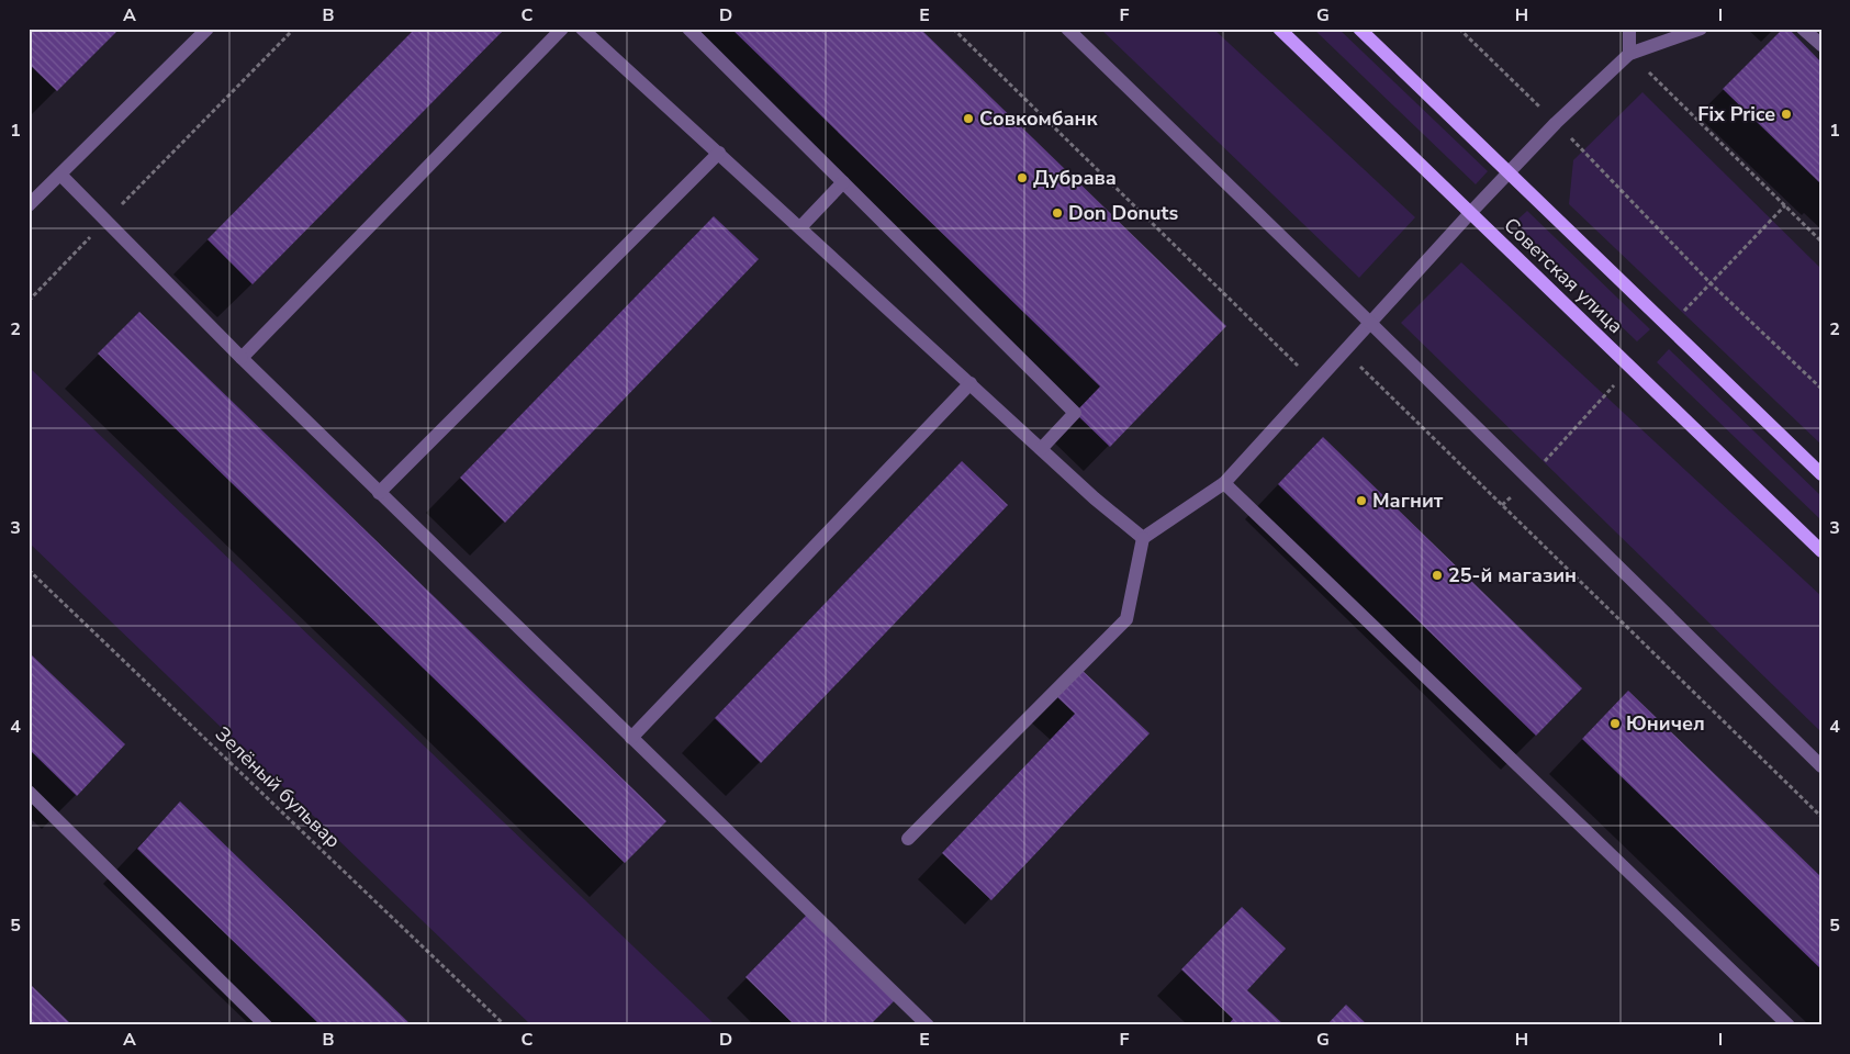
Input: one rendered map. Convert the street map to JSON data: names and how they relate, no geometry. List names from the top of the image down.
{
  "streets": {
    "main road": ["Советская улица"],
    "path": ["Зелёный бульвар"]
  },
  "places": [
    "Fix Price",
    "Совкомбанк",
    "Дубрава",
    "Don Donuts",
    "Магнит",
    "25-й магазин",
    "Юничел"
  ],
  "grid": {
    "columns": [
      "A",
      "B",
      "C",
      "D",
      "E",
      "F",
      "G",
      "H",
      "I"
    ],
    "rows": [
      "1",
      "2",
      "3",
      "4",
      "5"
    ]
  }
}
